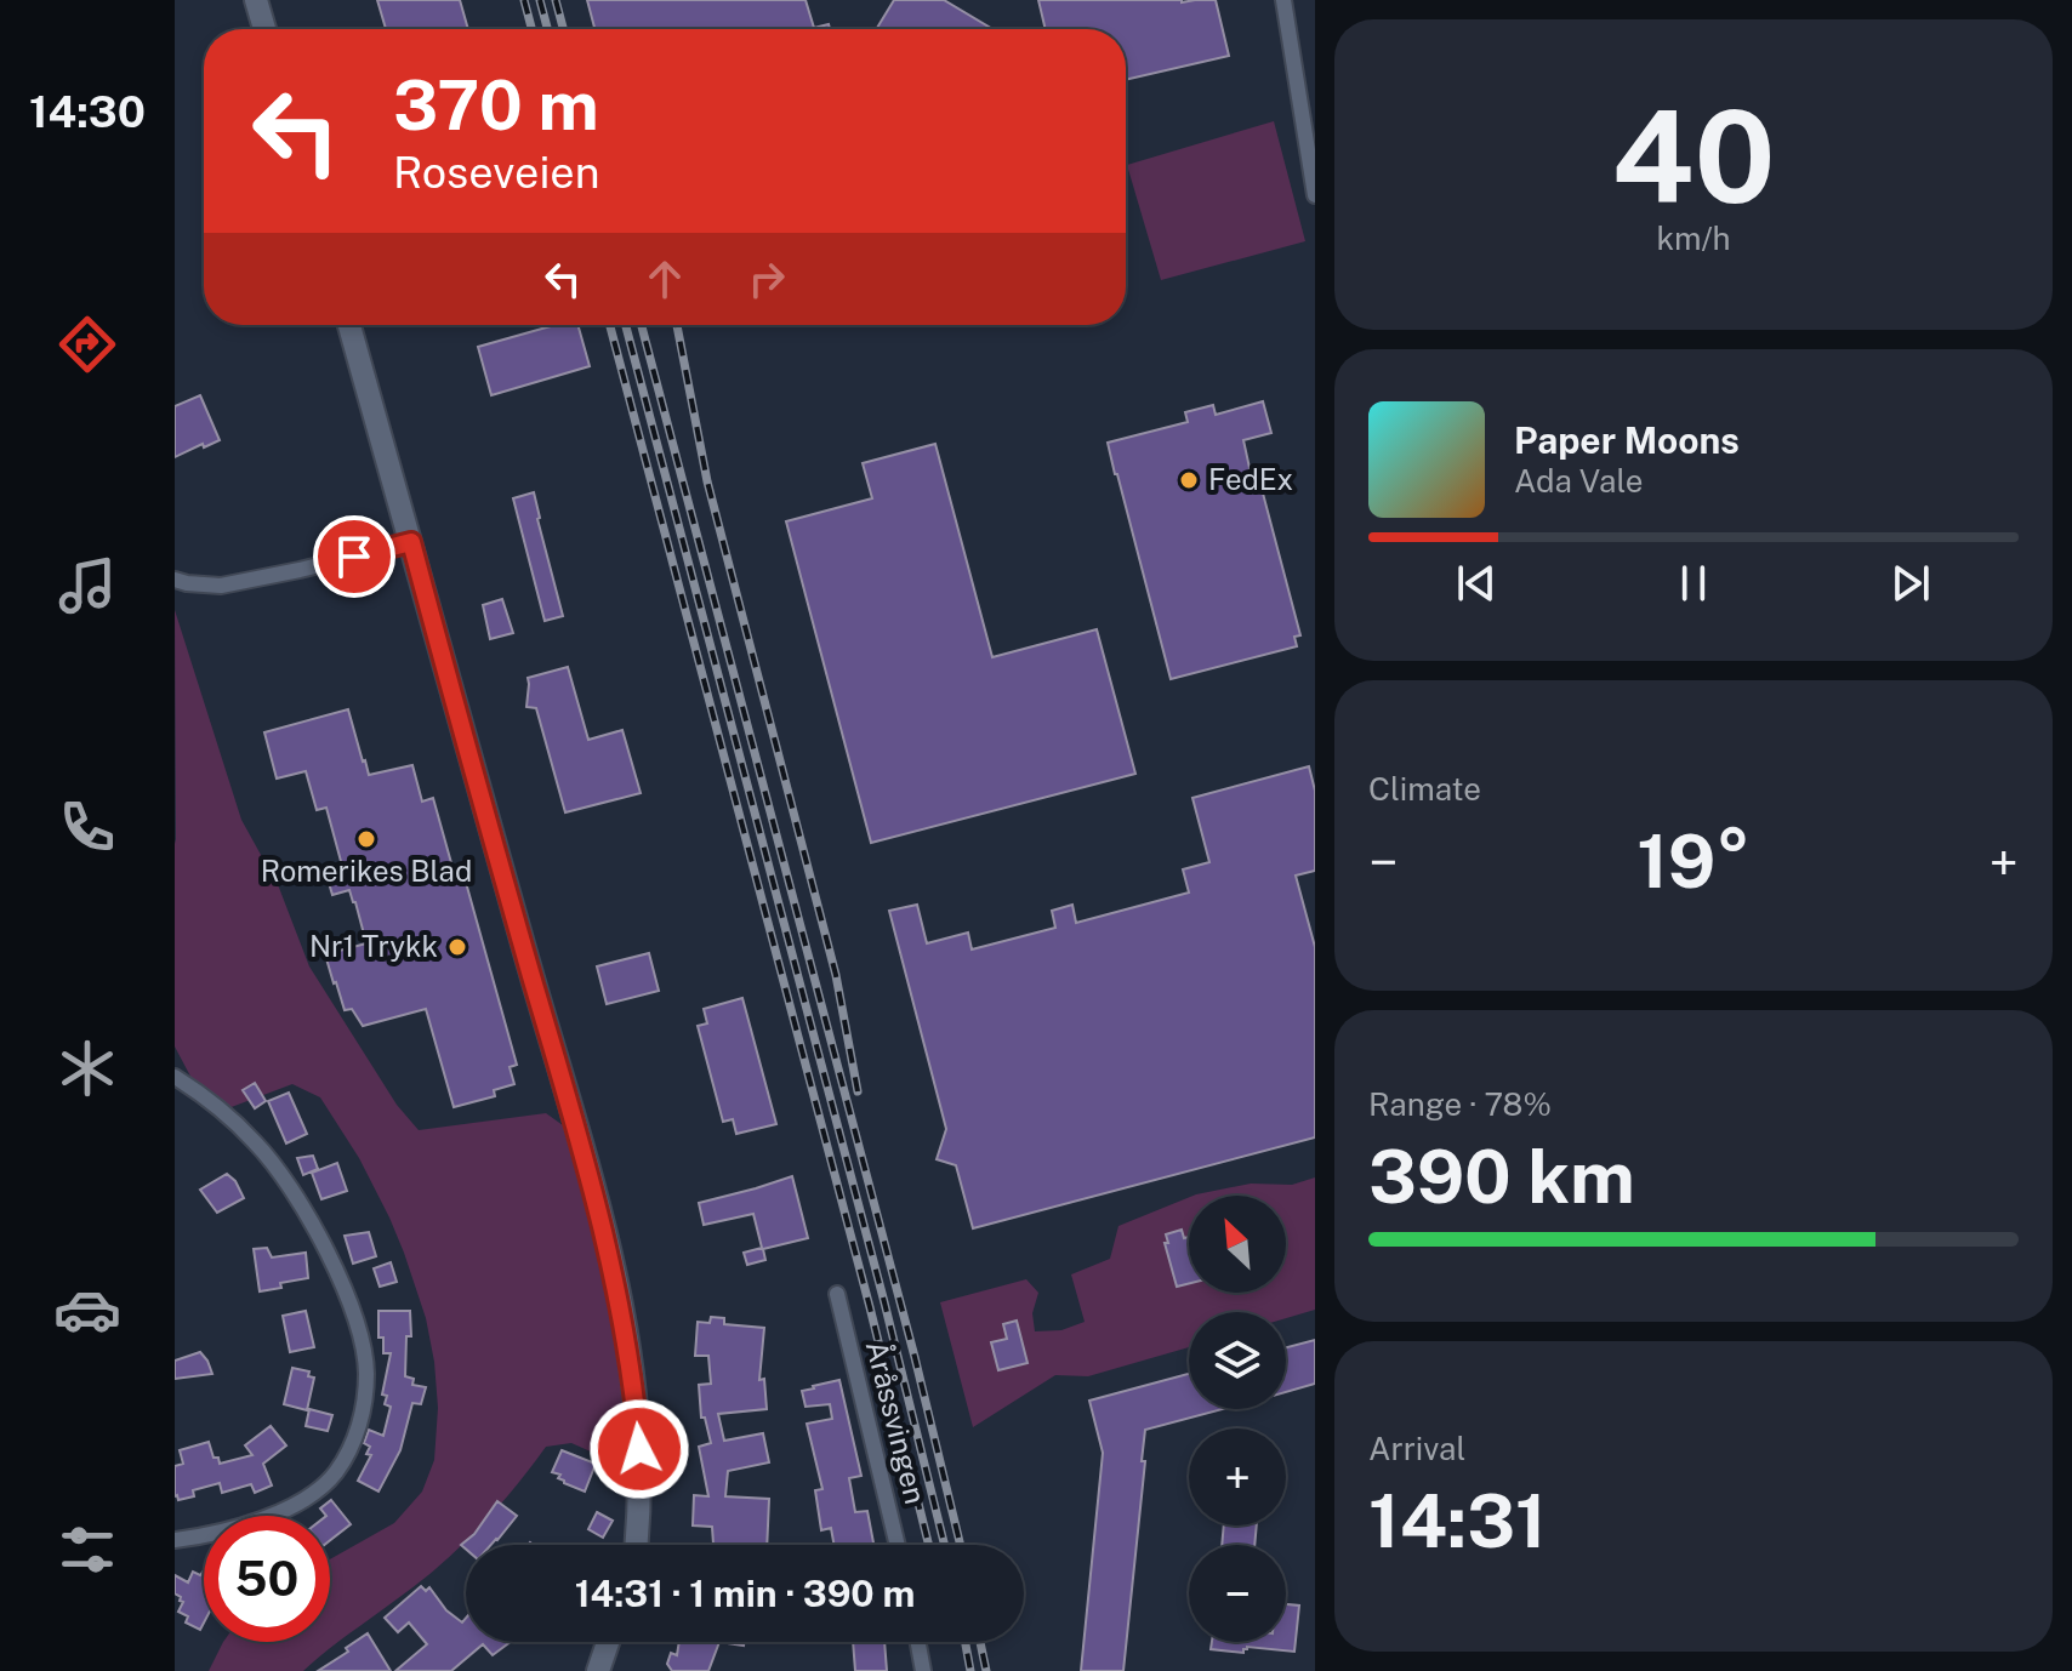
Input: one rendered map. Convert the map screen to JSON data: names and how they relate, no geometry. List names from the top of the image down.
{
  "streets": {
    "street": ["Åråssvingen"]
  },
  "places": ["FedEx", "Romerikes Blad", "Nr1 Trykk"],
  "north": "top left",
  "page": {
    "tabs": "14:30",
    "tile": [
      ["40", "km/h"],
      "Climate",
      ["Range · 78%", "390 km"],
      ["Arrival", "14:31"]
    ],
    "turn": ["370 m", "Roseveien"],
    "song": ["Paper Moons", "Ada Vale"],
    "heat": ["−", "19°", "+"],
    "map_buttons": ["+", "−"],
    "limit": "50",
    "trip": "14:31 · 1 min · 390 m"
  }
}
